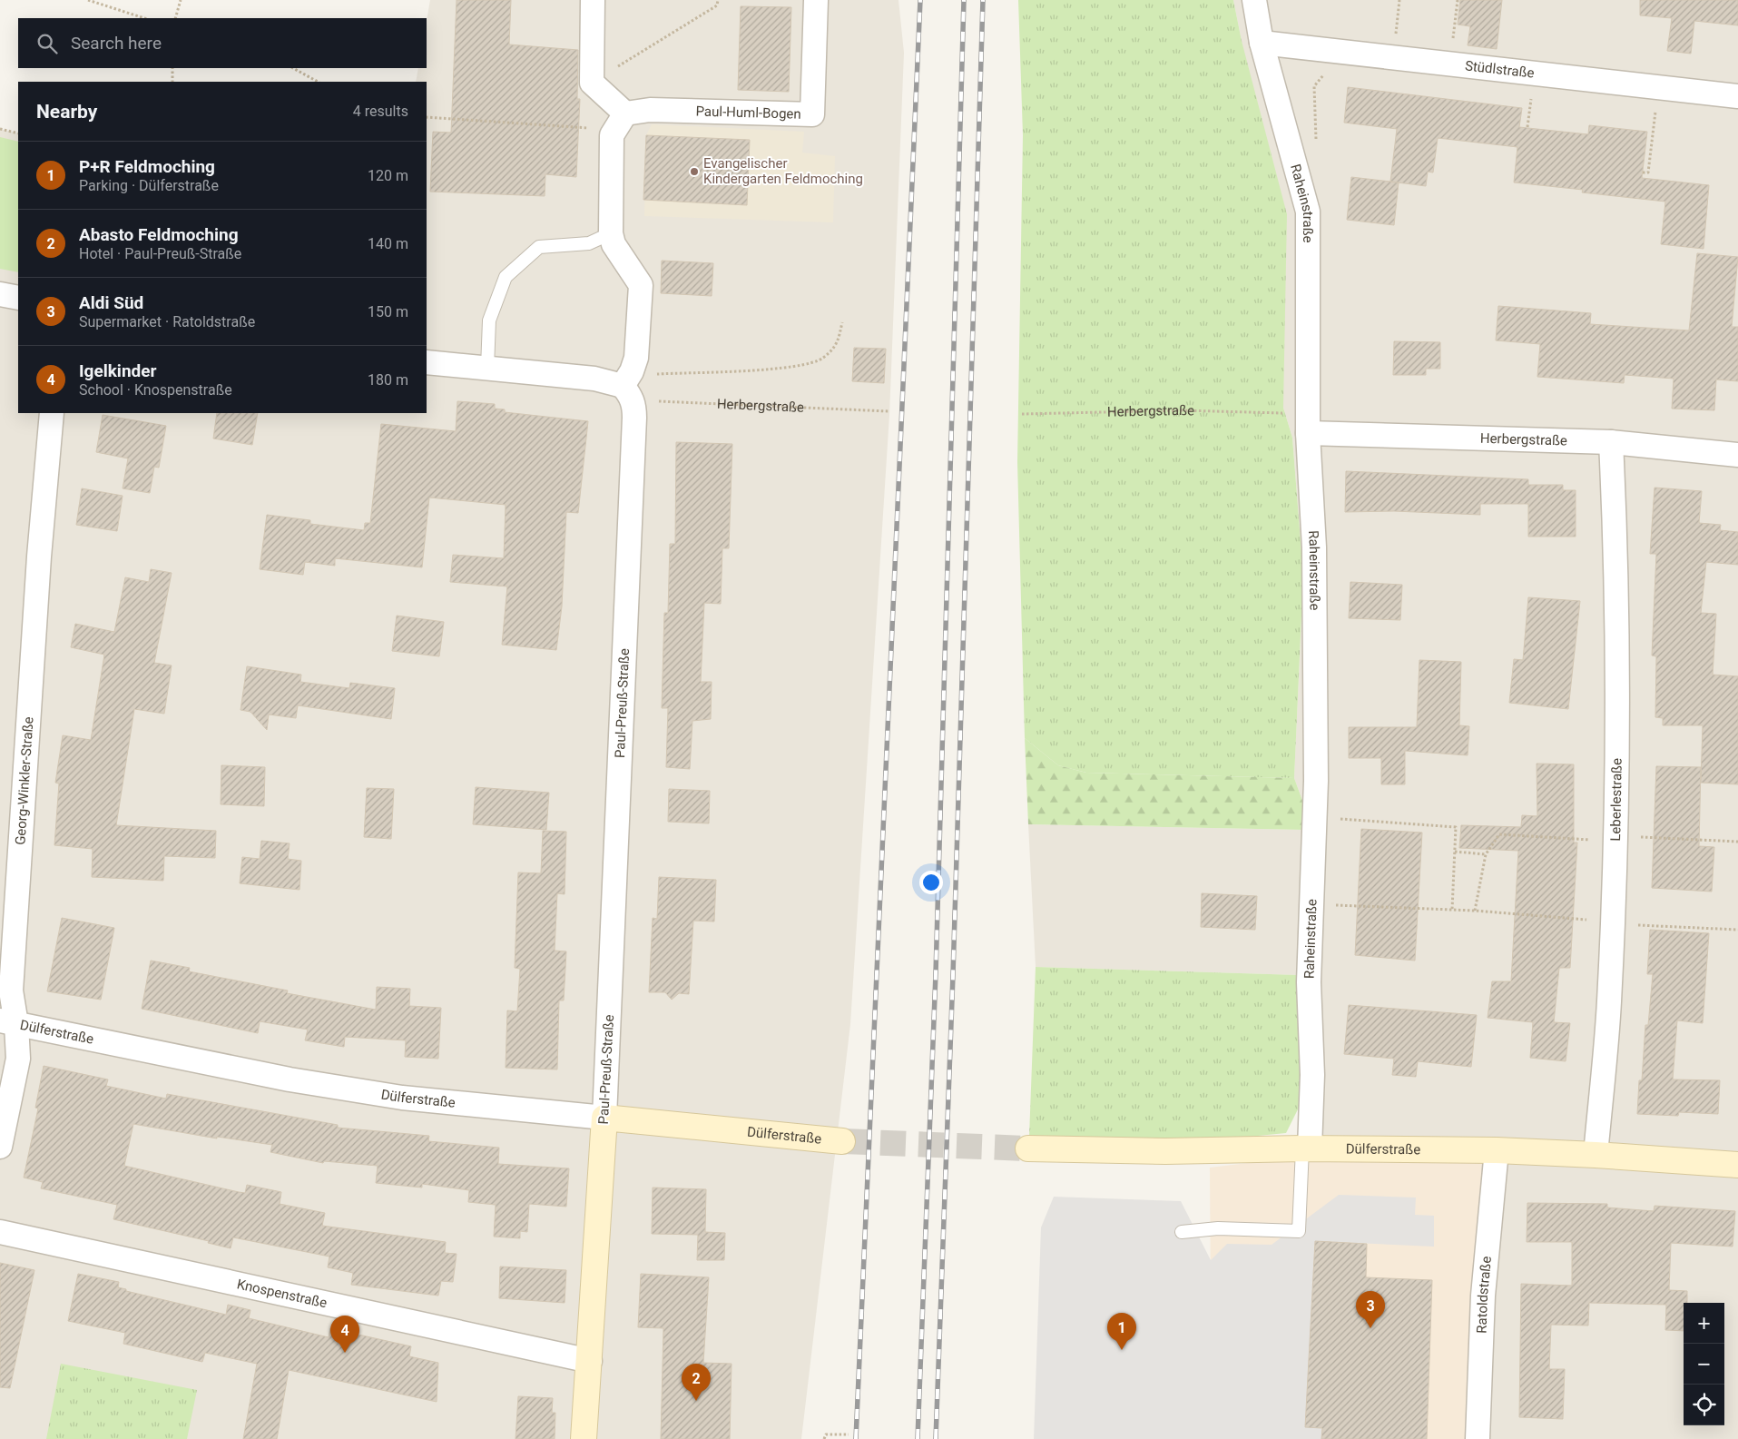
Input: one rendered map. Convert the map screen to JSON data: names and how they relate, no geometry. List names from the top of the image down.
{
  "streets": {
    "main road": ["Paul-Preuß-Straße", "Dülferstraße"],
    "street": [
      "Stüdlstraße",
      "Paul-Huml-Bogen",
      "Raheinstraße",
      "Herbergstraße",
      "Georg-Winkler-Straße",
      "Leberlestraße",
      "Knospenstraße",
      "Ratoldstraße"
    ]
  },
  "crossings": [
    ["Stüdlstraße", "Raheinstraße"],
    ["Raheinstraße", "Herbergstraße"],
    ["Raheinstraße", "Dülferstraße"],
    ["Herbergstraße", "Paul-Preuß-Straße"],
    ["Herbergstraße", "Leberlestraße"],
    ["Paul-Preuß-Straße", "Dülferstraße"],
    ["Paul-Preuß-Straße", "Knospenstraße"],
    ["Georg-Winkler-Straße", "Dülferstraße"],
    ["Leberlestraße", "Dülferstraße"],
    ["Dülferstraße", "Ratoldstraße"]
  ],
  "places": ["Evangelischer Kindergarten Feldmoching"],
  "page": {
    "search": "Search here",
    "heading": ["Nearby", "4 results"],
    "list": [
      {
        "mark": "1",
        "name": "P+R Feldmoching",
        "note": "Parking · Dülferstraße",
        "value": "120 m"
      },
      {
        "mark": "2",
        "name": "Abasto Feldmoching",
        "note": "Hotel · Paul-Preuß-Straße",
        "value": "140 m"
      },
      {
        "mark": "3",
        "name": "Aldi Süd",
        "note": "Supermarket · Ratoldstraße",
        "value": "150 m"
      },
      {
        "mark": "4",
        "name": "Igelkinder",
        "note": "School · Knospenstraße",
        "value": "180 m"
      }
    ],
    "pins": [
      "3",
      "1",
      "4",
      "2"
    ],
    "map_buttons": ["+", "−"]
  }
}
